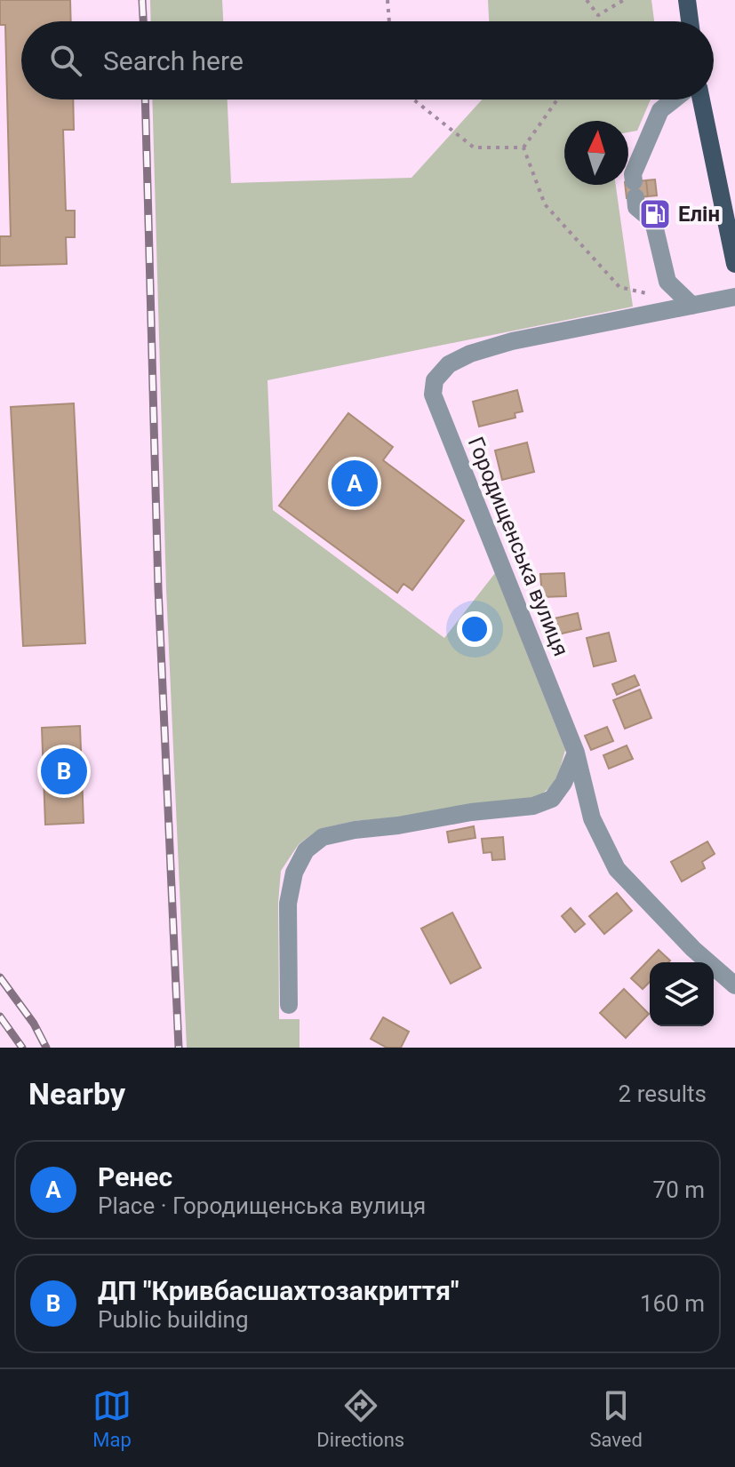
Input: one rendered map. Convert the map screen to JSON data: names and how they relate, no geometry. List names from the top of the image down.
{
  "streets": {
    "street": ["Городищенська вулиця"]
  },
  "places": {
    "fuel station": ["Елін"]
  },
  "north": "top",
  "page": {
    "search": "Search here",
    "pins": ["A", "B"],
    "heading": ["Nearby", "2 results"],
    "list": [
      {
        "mark": "A",
        "name": "Ренес",
        "note": "Place · Городищенська вулиця",
        "value": "70 m"
      },
      {
        "mark": "B",
        "name": "ДП \"Кривбасшахтозакриття\"",
        "note": "Public building",
        "value": "160 m"
      }
    ],
    "nav": ["Map", "Directions", "Saved"]
  }
}
